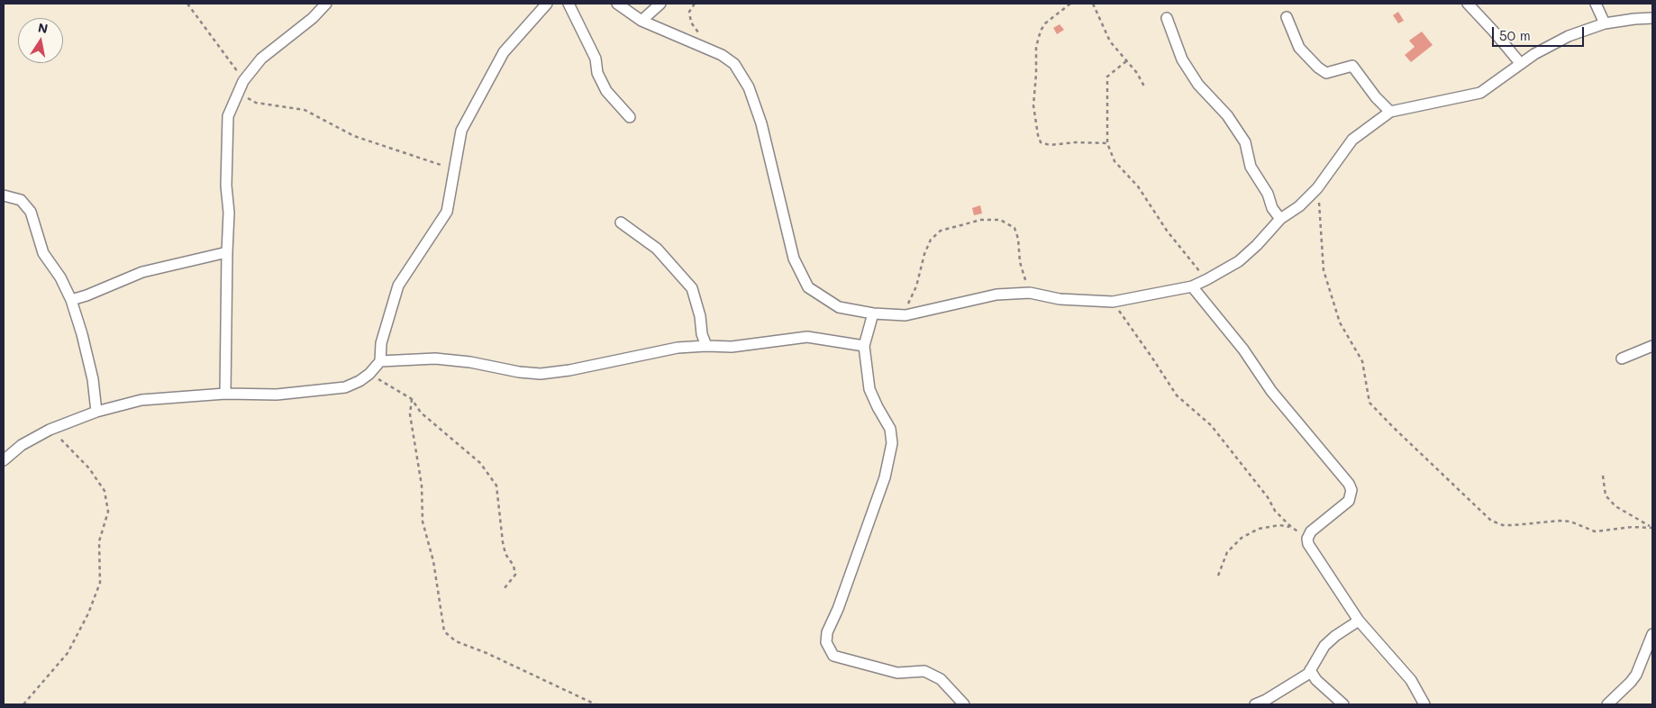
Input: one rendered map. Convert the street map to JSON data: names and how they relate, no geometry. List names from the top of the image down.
{
  "scale_bar": "50 m",
  "north": "top"
}
